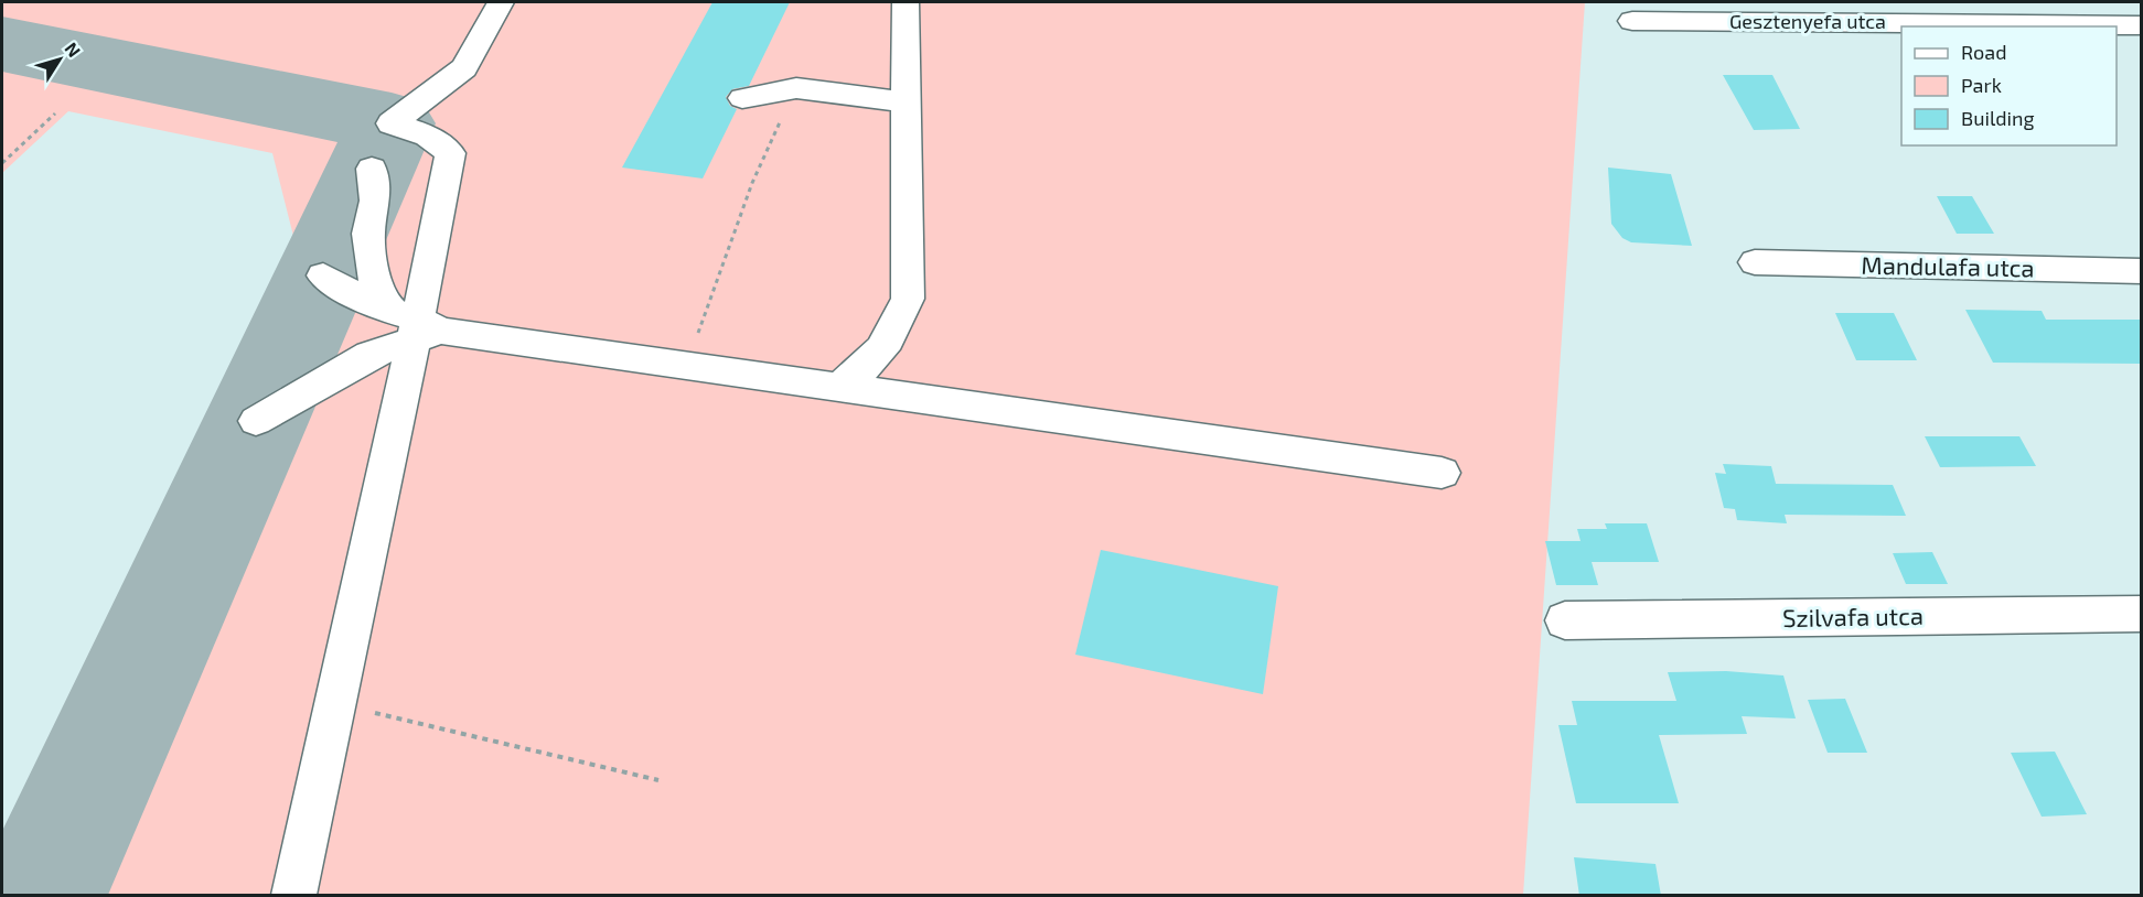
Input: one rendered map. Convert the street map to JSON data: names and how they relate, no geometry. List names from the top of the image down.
{
  "streets": {
    "street": ["Gesztenyefa utca", "Mandulafa utca", "Szilvafa utca"]
  },
  "legend": ["Road", "Park", "Building"],
  "north": "top right"
}
